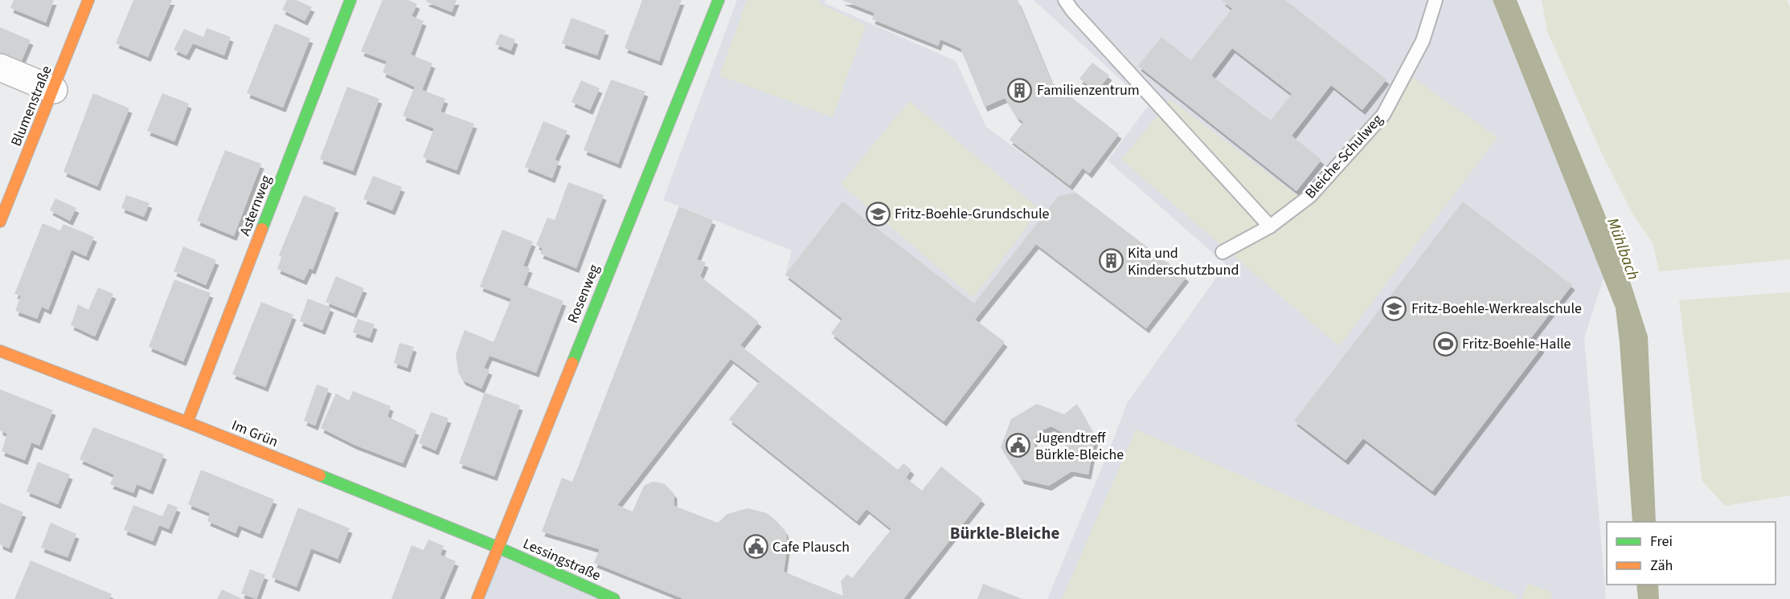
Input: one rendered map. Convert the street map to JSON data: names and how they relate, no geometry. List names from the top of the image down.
{
  "streets": {
    "street": [
      "Blumenstraße",
      "Asternweg",
      "Rosenweg",
      "Im Grün",
      "Lessingstraße"
    ],
    "lane": ["Bleiche-Schulweg"]
  },
  "crossings": [
    ["Asternweg", "Im Grün"],
    ["Rosenweg", "Im Grün"],
    ["Rosenweg", "Lessingstraße"],
    ["Im Grün", "Lessingstraße"]
  ],
  "districts": ["Bürkle-Bleiche"],
  "water": ["Mühlbach"],
  "places": {
    "building": ["Familienzentrum", "Kita und Kinderschutzbund"],
    "school or university": ["Fritz-Boehle-Grundschule", "Fritz-Boehle-Werkrealschule"],
    "sports": ["Fritz-Boehle-Halle"],
    "public building": ["Jugendtreff Bürkle-Bleiche", "Cafe Plausch"]
  },
  "legend": ["Frei", "Zäh"]
}
